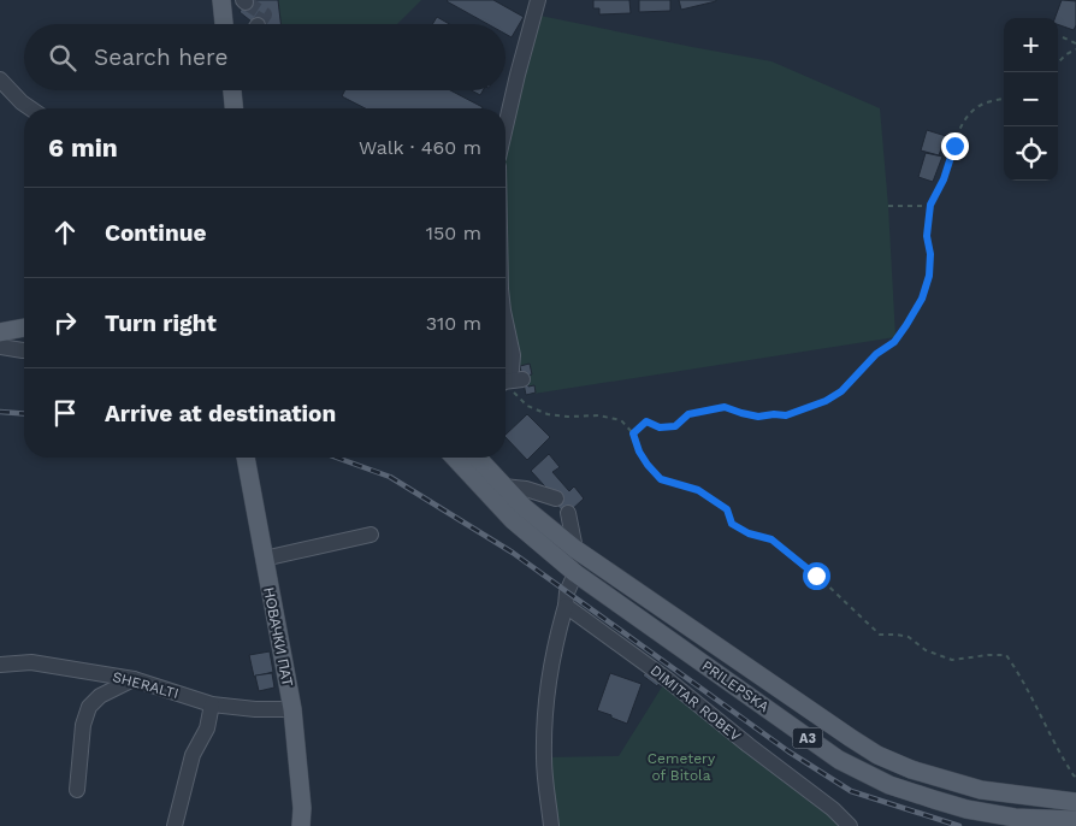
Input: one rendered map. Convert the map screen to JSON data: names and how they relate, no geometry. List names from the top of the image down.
{
  "streets": {
    "main road": ["НОВАЧКИ ПАТ", "PRILEPSKA", "A3"],
    "street": ["SHERALTI", "DIMITAR ROBEV"]
  },
  "crossings": [
    ["НОВАЧКИ ПАТ", "SHERALTI"]
  ],
  "parks": ["Cemetery of Bitola"],
  "page": {
    "map_buttons": ["+", "−"],
    "search": "Search here",
    "heading": ["6 min", "Walk · 460 m"],
    "list": [
      ["Continue", "150 m"],
      ["Turn right", "310 m"],
      "Arrive at destination"
    ]
  }
}
